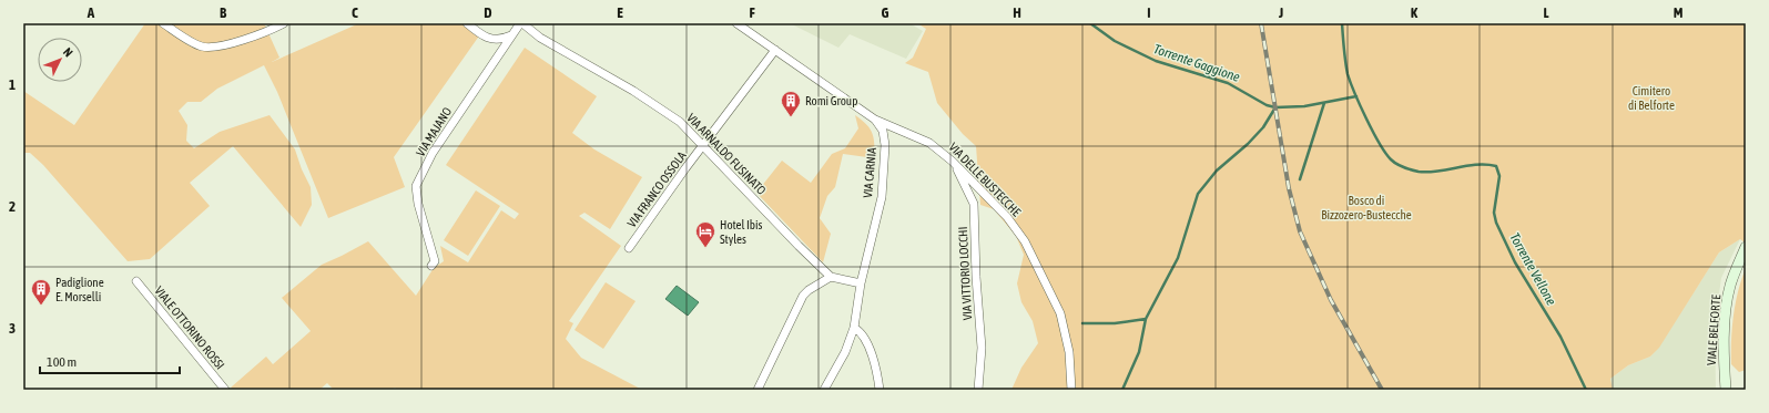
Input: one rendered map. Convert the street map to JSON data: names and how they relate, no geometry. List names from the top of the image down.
{
  "streets": {
    "main road": ["VIALE BELFORTE"],
    "street": [
      "VIA MAJANO",
      "VIA ARNALDO FUSINATO",
      "VIA CARNIA",
      "VIA DELLE BUSTECCHE",
      "VIA FRANCO OSSOLA",
      "VIA VITTORIO LOCCHI",
      "VIALE OTTORINO ROSSI"
    ]
  },
  "crossings": [
    ["VIA MAJANO", "VIA ARNALDO FUSINATO"],
    ["VIA ARNALDO FUSINATO", "VIA FRANCO OSSOLA"],
    ["VIA CARNIA", "VIA DELLE BUSTECCHE"],
    ["VIA DELLE BUSTECCHE", "VIA VITTORIO LOCCHI"]
  ],
  "water": ["Torrente Gaggione", "Torrente Vellone"],
  "parks": ["Cimitero di Belforte", "Bosco di Bizzozero-Bustecche"],
  "places": {
    "building": ["Romi Group", "Padiglione E. Morselli"],
    "hotel": ["Hotel Ibis Styles"]
  },
  "scale_bar": "100 m",
  "north": "top right",
  "grid": {
    "columns": [
      "A",
      "B",
      "C",
      "D",
      "E",
      "F",
      "G",
      "H",
      "I",
      "J",
      "K",
      "L",
      "M"
    ],
    "rows": ["1", "2", "3"]
  }
}
